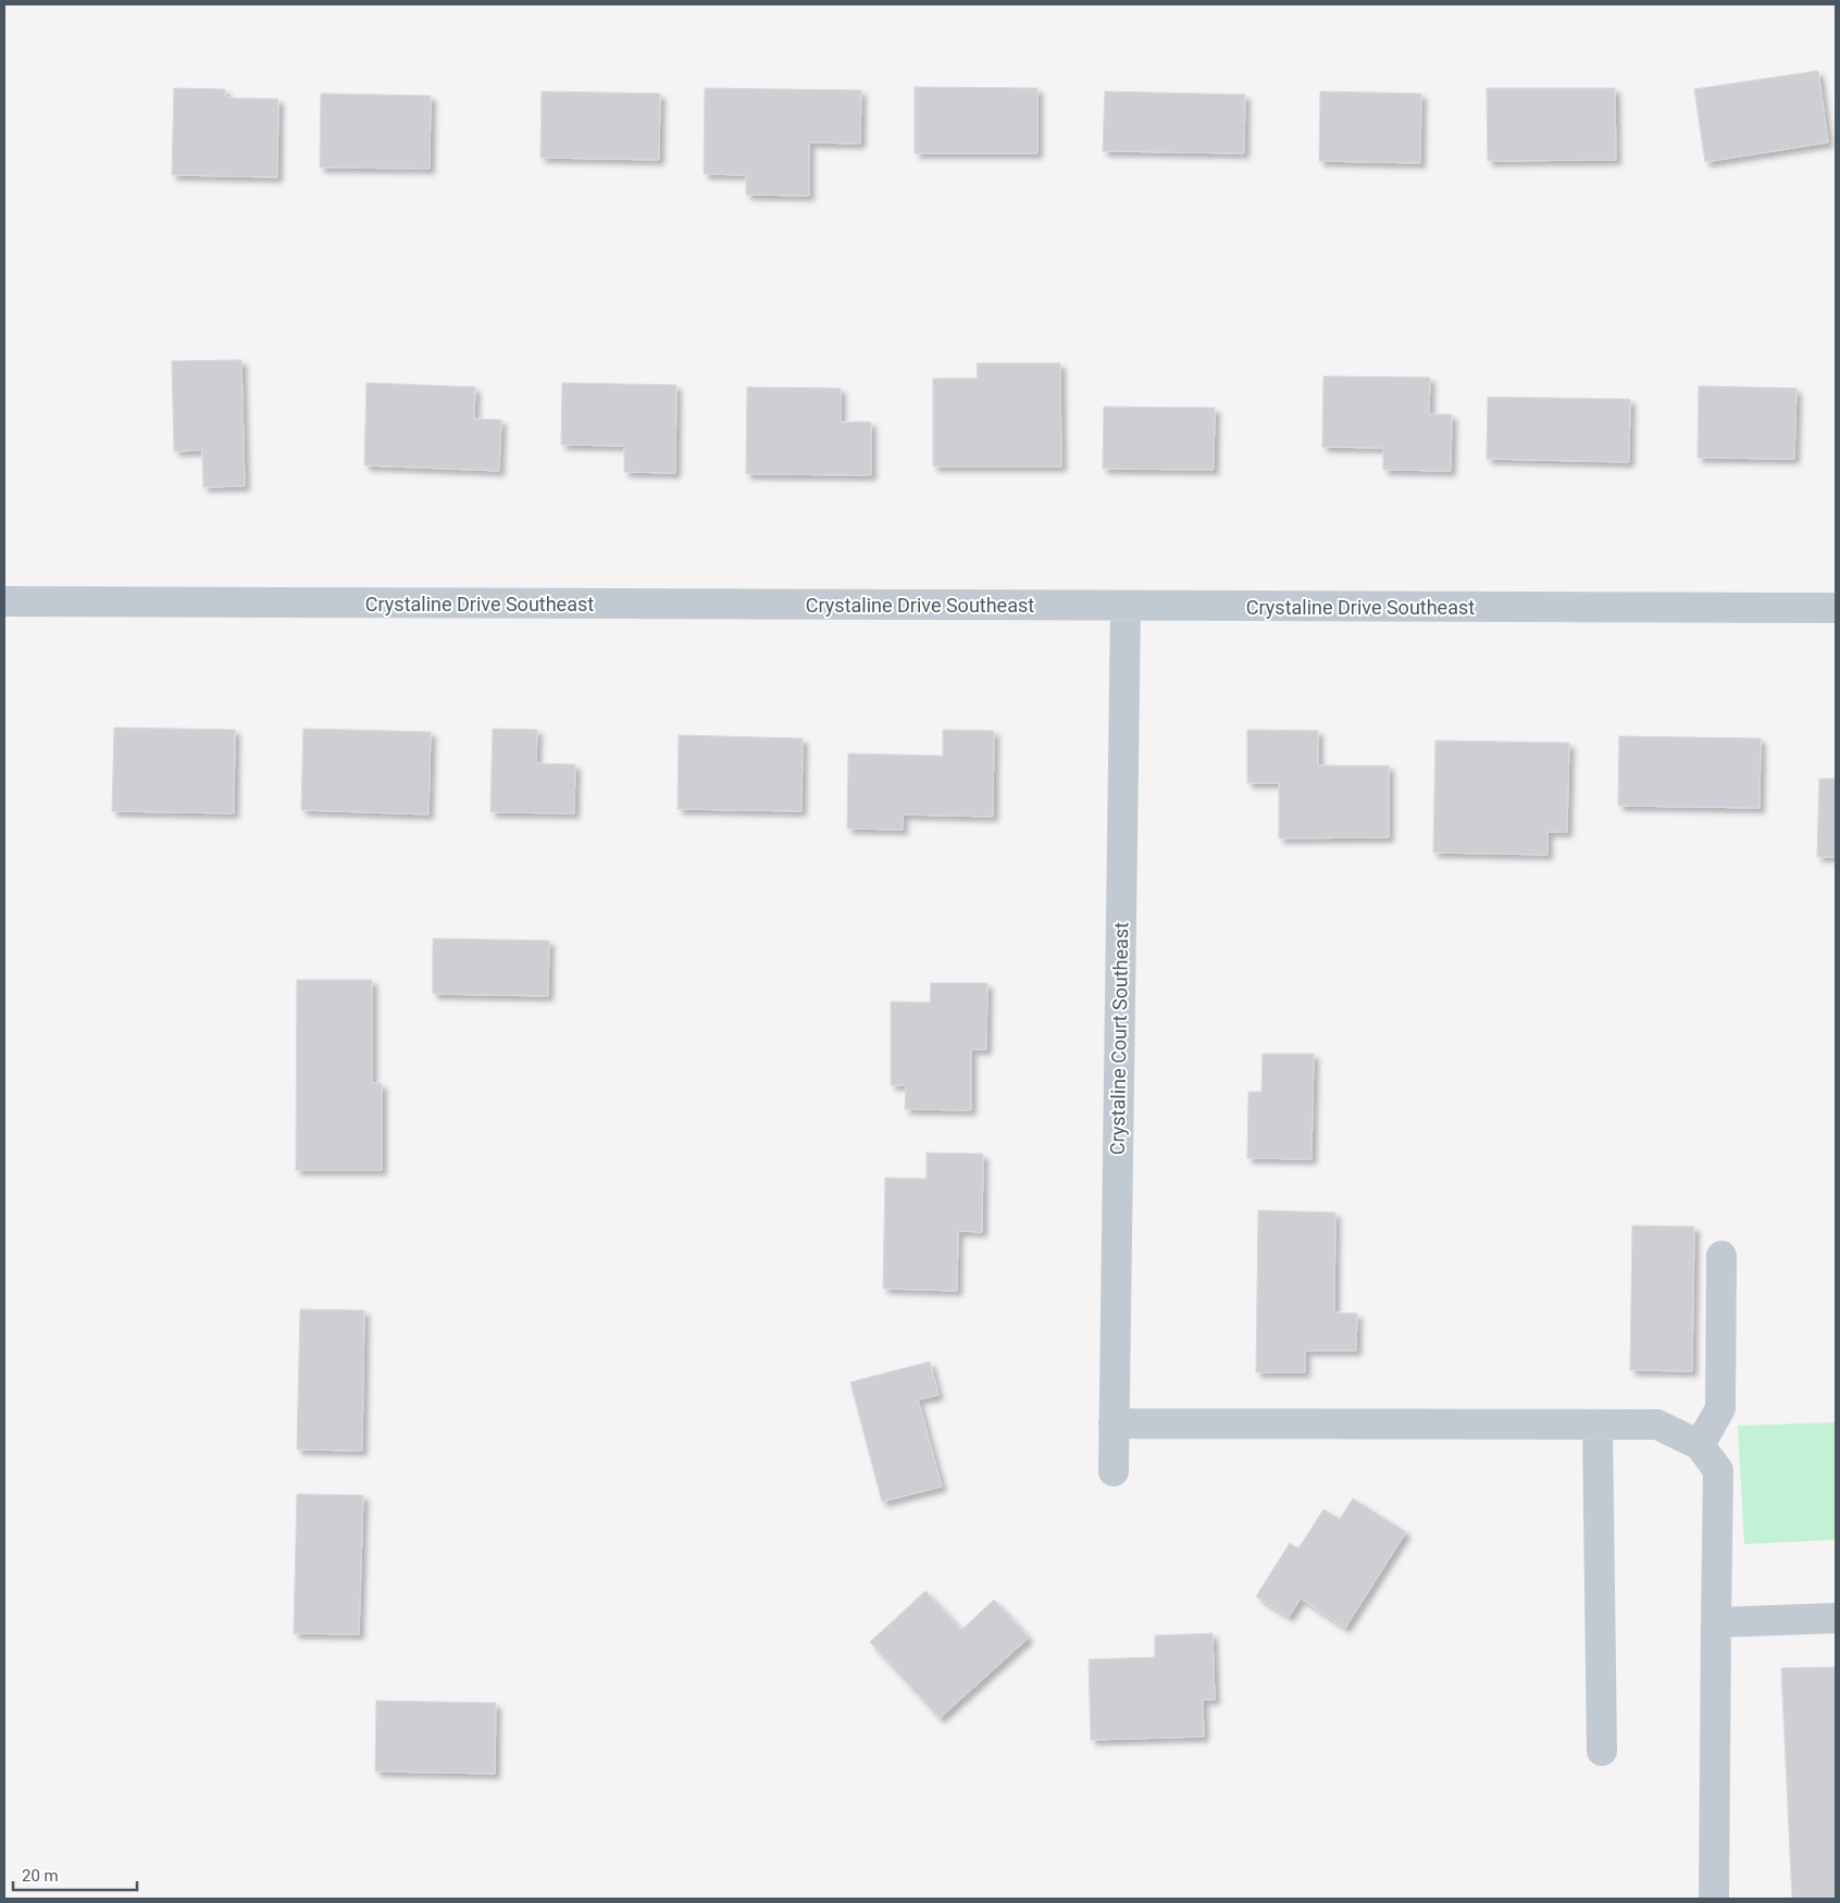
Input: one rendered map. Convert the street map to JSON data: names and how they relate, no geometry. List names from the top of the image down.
{
  "streets": {
    "street": ["Crystaline Drive Southeast", "Crystaline Court Southeast"]
  },
  "crossings": [
    ["Crystaline Drive Southeast", "Crystaline Court Southeast"]
  ],
  "scale_bar": "20 m"
}
